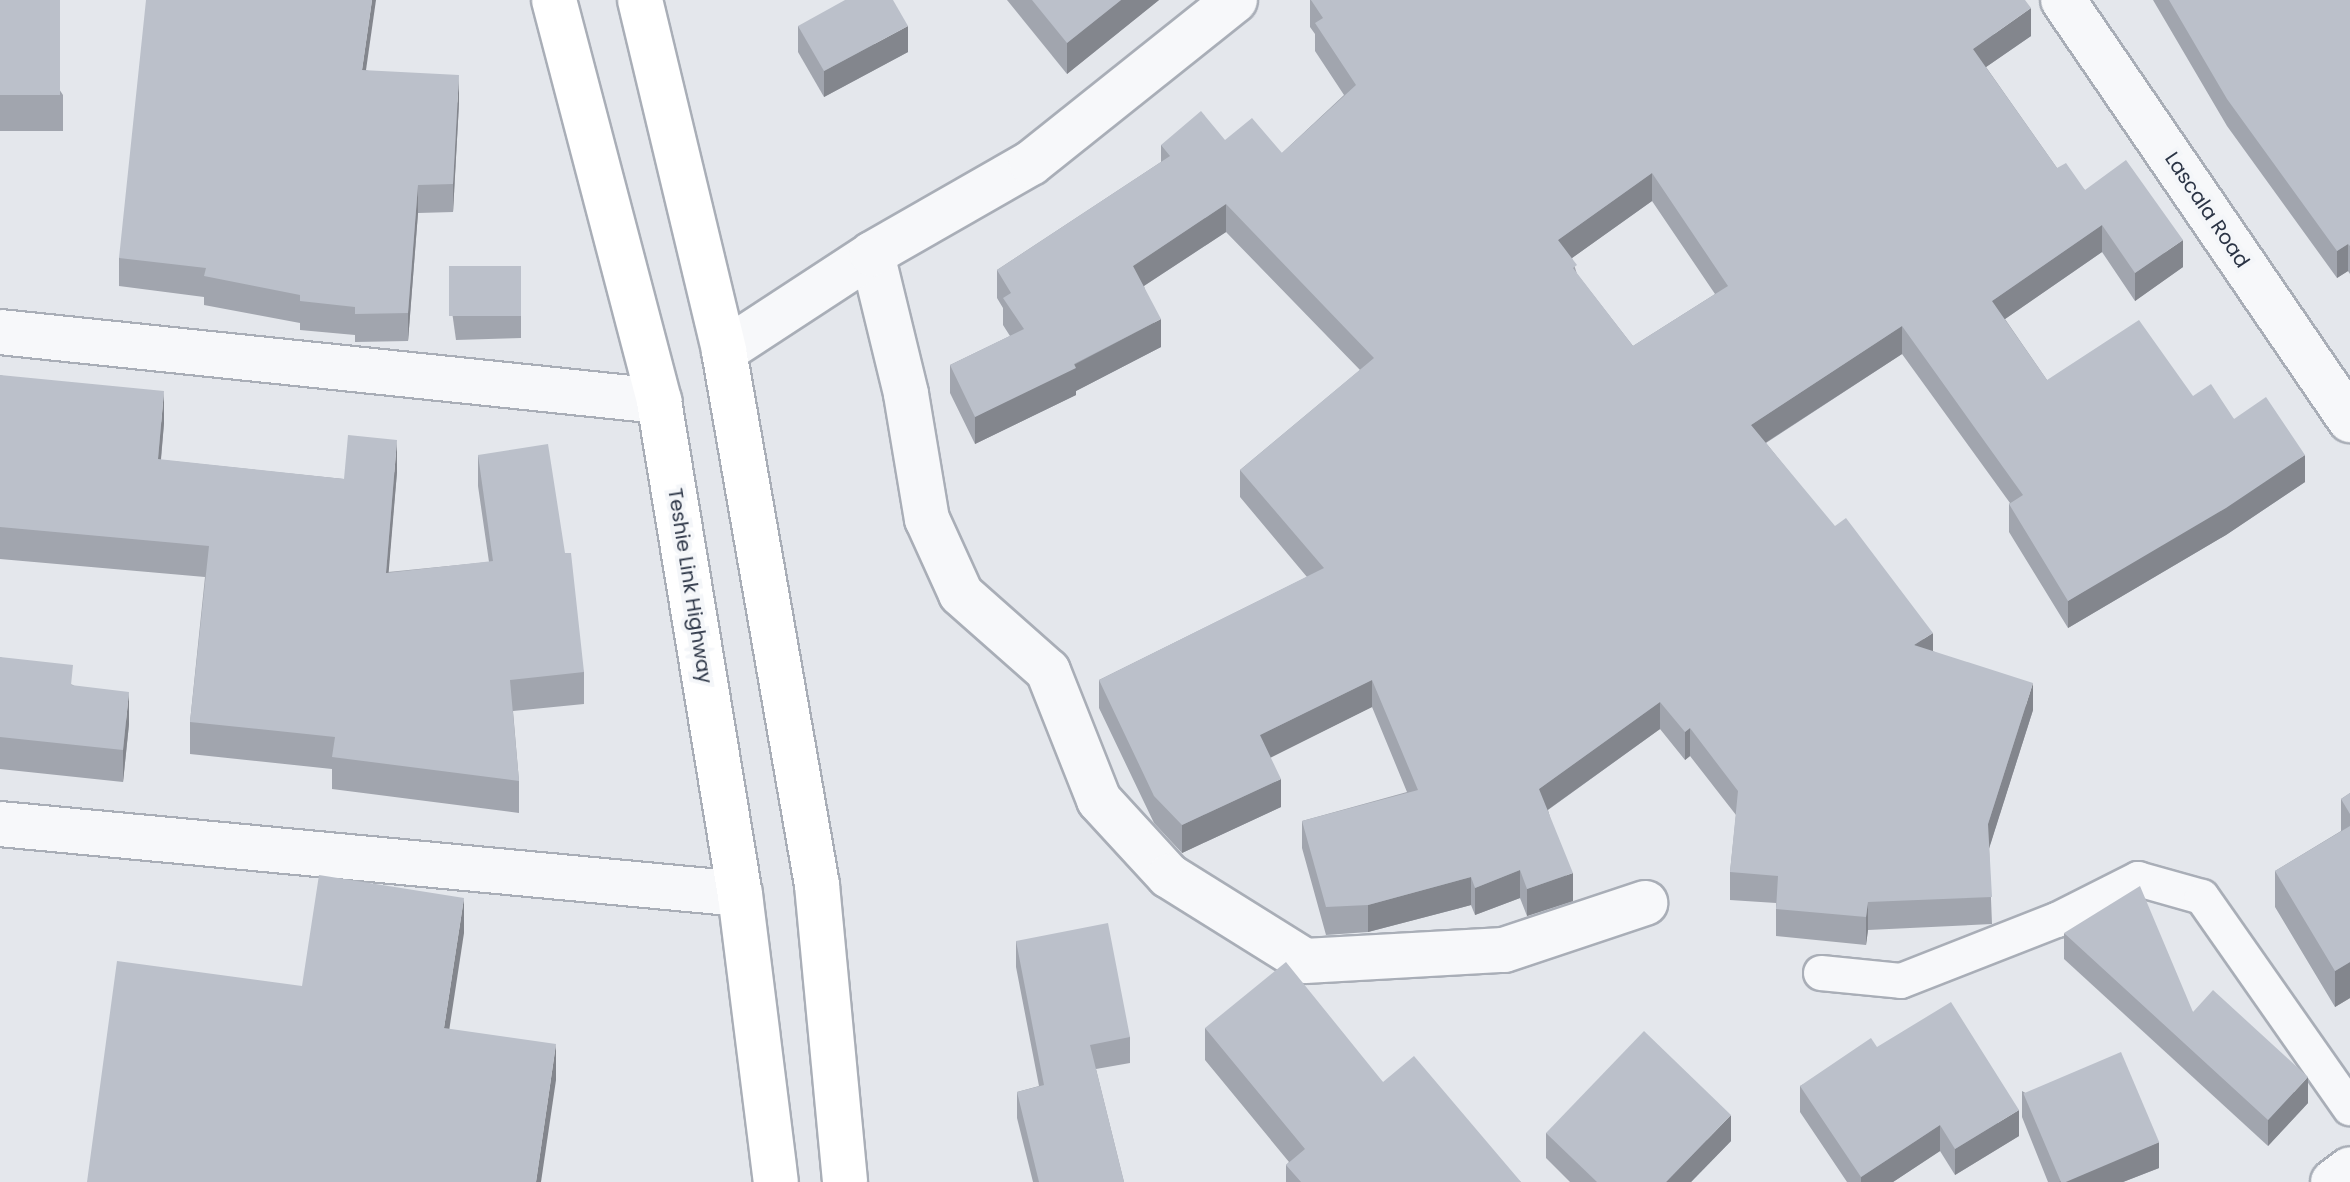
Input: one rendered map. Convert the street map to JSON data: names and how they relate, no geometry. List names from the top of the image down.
{
  "streets": {
    "main road": ["Teshie Link Highway"],
    "street": ["Lascala Road"]
  }
}
